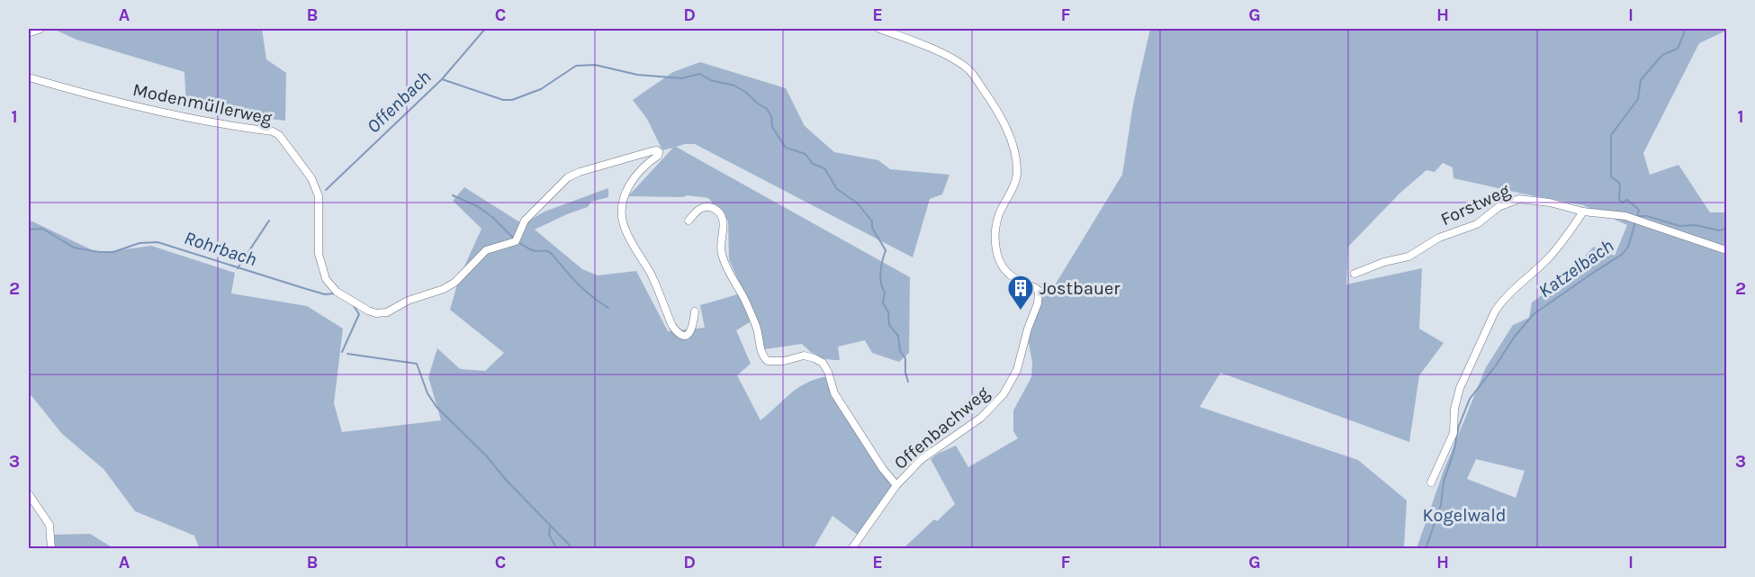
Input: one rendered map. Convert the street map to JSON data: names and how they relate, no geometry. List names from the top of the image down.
{
  "streets": {
    "street": ["Modenmüllerweg", "Forstweg", "Offenbachweg"]
  },
  "water": ["Offenbach", "Rohrbach", "Katzelbach"],
  "parks": ["Kogelwald"],
  "places": {
    "building": ["Jostbauer"]
  },
  "grid": {
    "columns": [
      "A",
      "B",
      "C",
      "D",
      "E",
      "F",
      "G",
      "H",
      "I"
    ],
    "rows": ["1", "2", "3"]
  }
}
